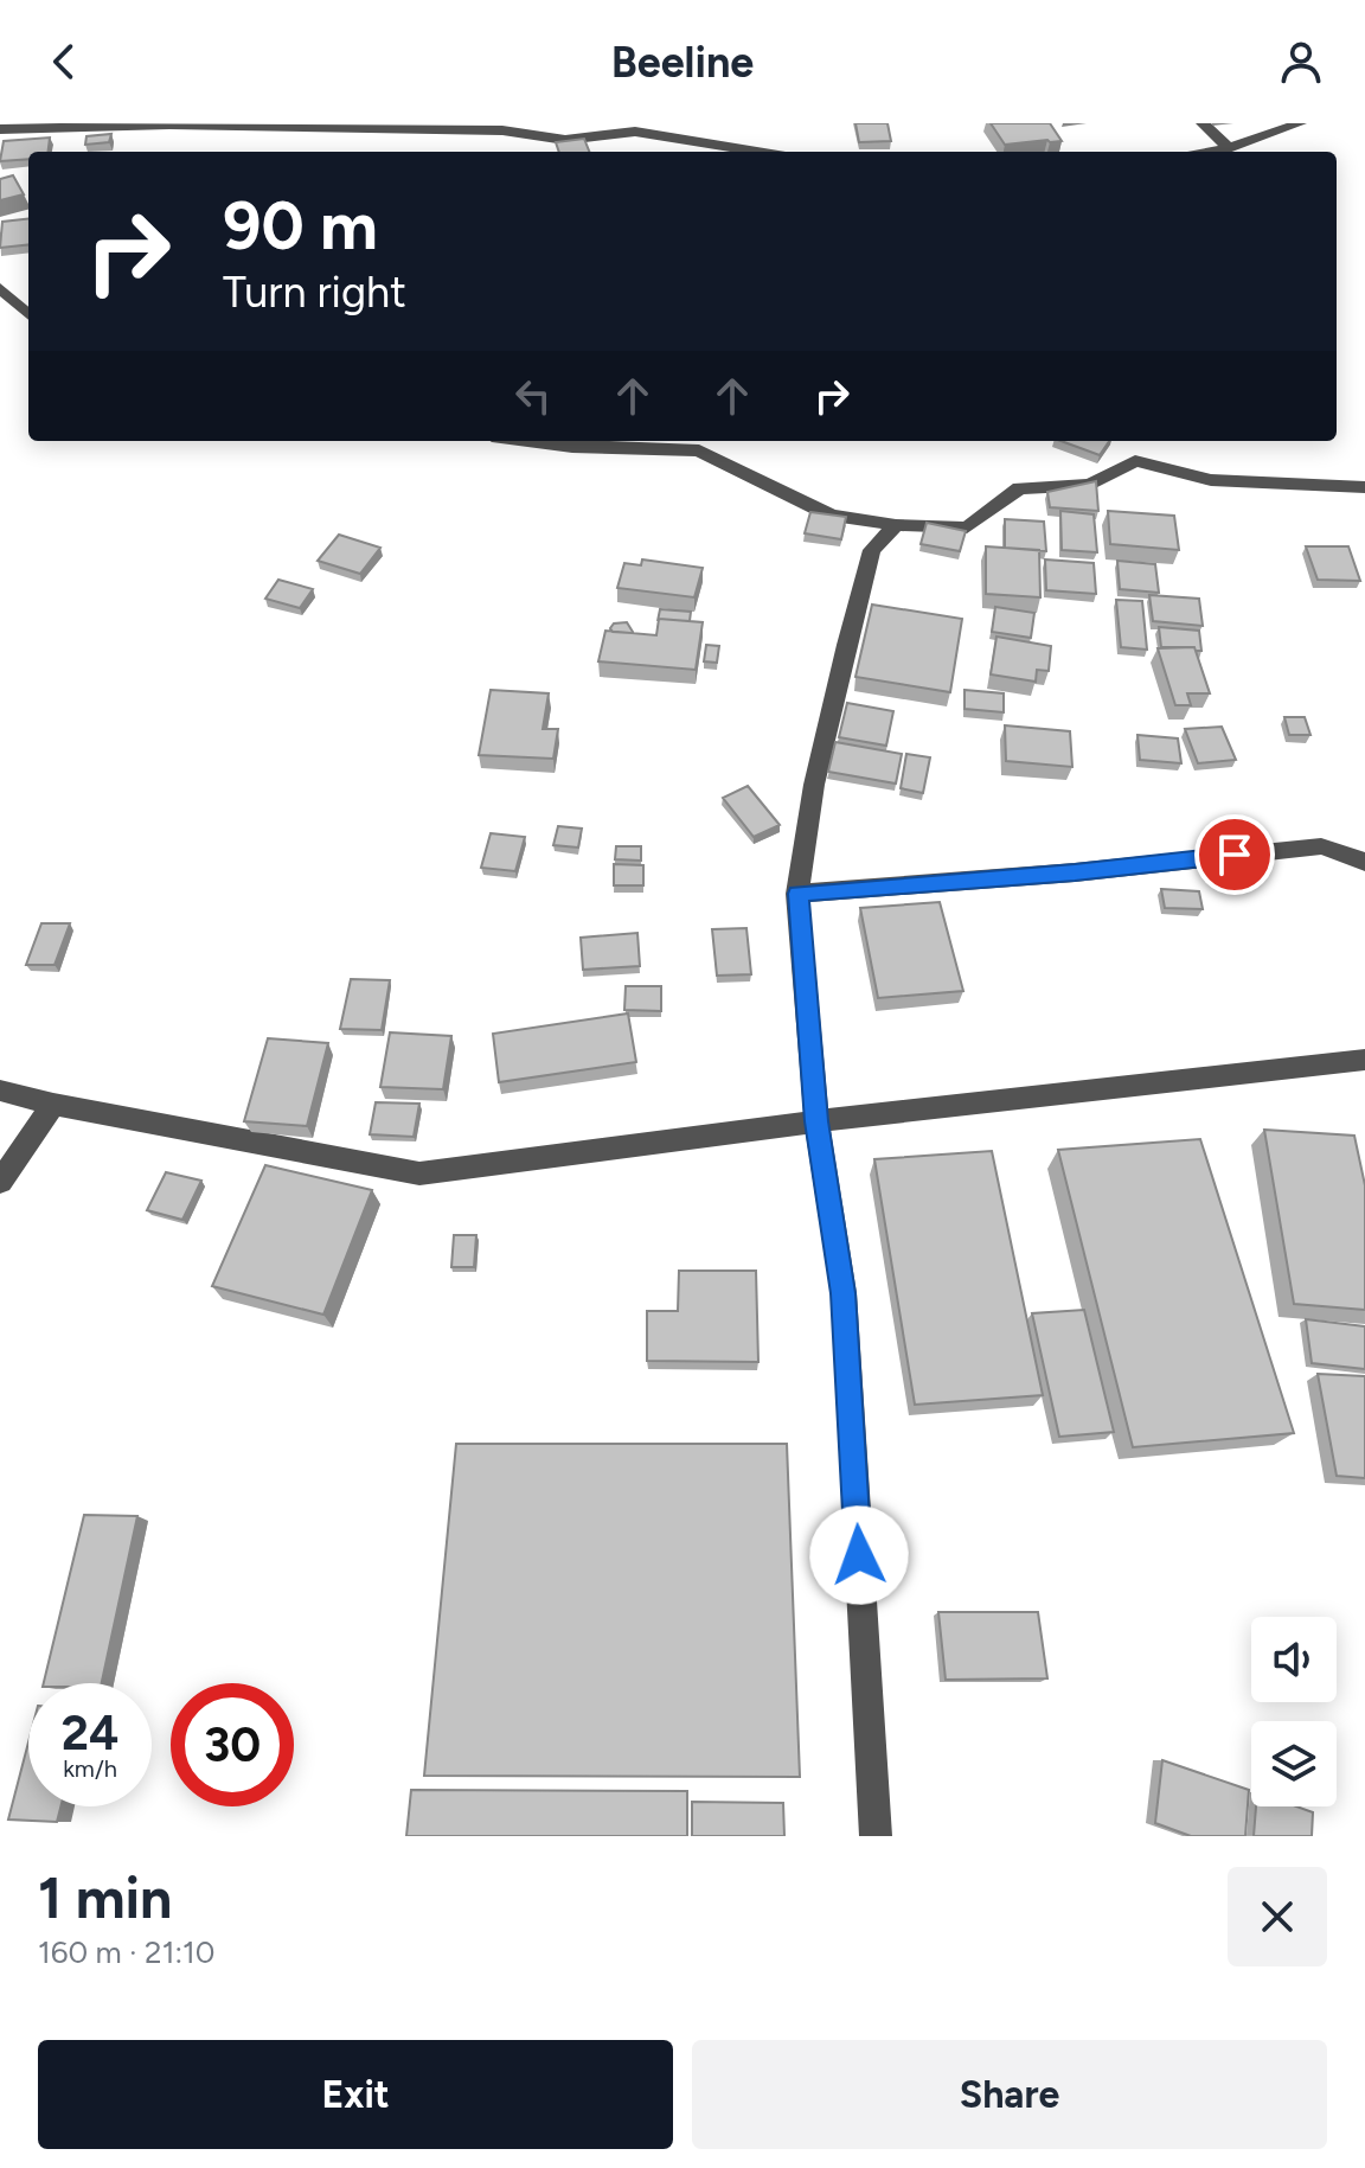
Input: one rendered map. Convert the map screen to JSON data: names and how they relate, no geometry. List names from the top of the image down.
{
  "page": {
    "header": "Beeline",
    "turn": ["90 m", "Turn right"],
    "speed": "24 km/h",
    "limit": "30",
    "heading": ["1 min", "160 m · 21:10"],
    "buttons": ["Exit", "Share"]
  }
}
